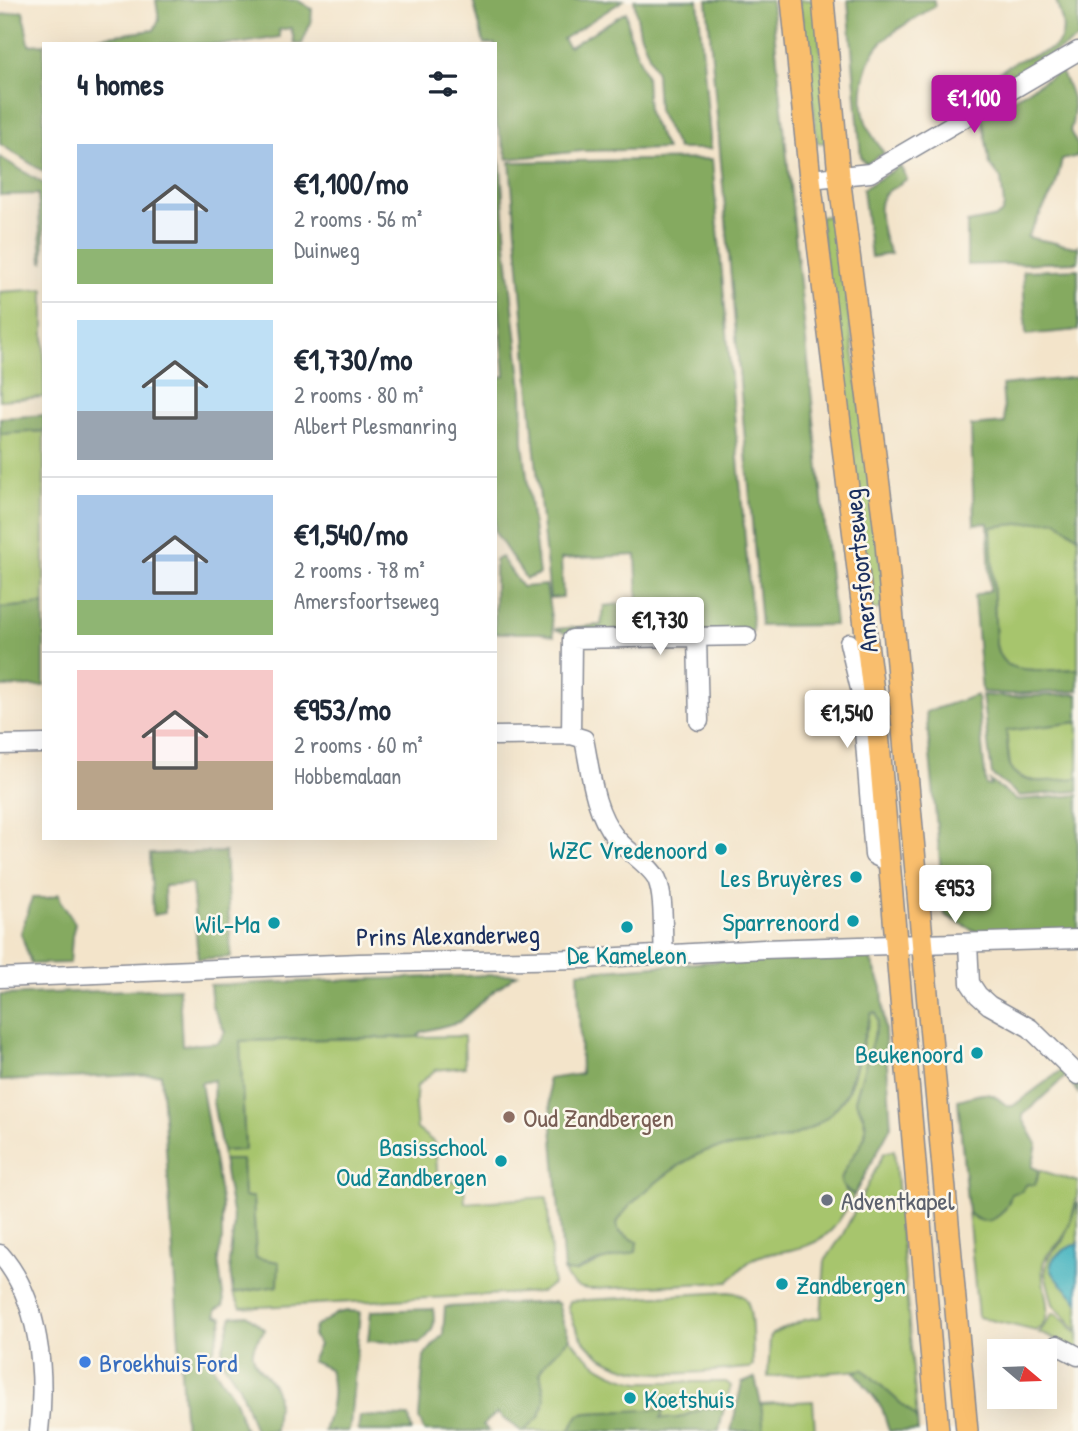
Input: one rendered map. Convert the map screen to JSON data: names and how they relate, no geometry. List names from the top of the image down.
{
  "streets": {
    "main road": ["Amersfoortseweg"],
    "street": ["Prins Alexanderweg"]
  },
  "crossings": [
    ["Amersfoortseweg", "Prins Alexanderweg"]
  ],
  "places": [
    "WZC Vredenoord",
    "Les Bruyères",
    "Sparrenoord",
    "Wil-Ma",
    "De Kameleon",
    "Beukenoord",
    "Oud Zandbergen",
    "Basisschool Oud Zandbergen",
    "Adventkapel",
    "Zandbergen",
    "Broekhuis Ford",
    "Koetshuis"
  ],
  "north": "right",
  "page": {
    "heading": "4 homes",
    "price": [
      "€1,100",
      "€1,730",
      "€1,540",
      "€953"
    ],
    "list": [
      {
        "name": "€1,100/mo",
        "note": "2 rooms · 56 m² · Duinweg"
      },
      {
        "name": "€1,730/mo",
        "note": "2 rooms · 80 m² · Albert Plesmanring"
      },
      {
        "name": "€1,540/mo",
        "note": "2 rooms · 78 m² · Amersfoortseweg"
      },
      {
        "name": "€953/mo",
        "note": "2 rooms · 60 m² · Hobbemalaan"
      }
    ]
  }
}
